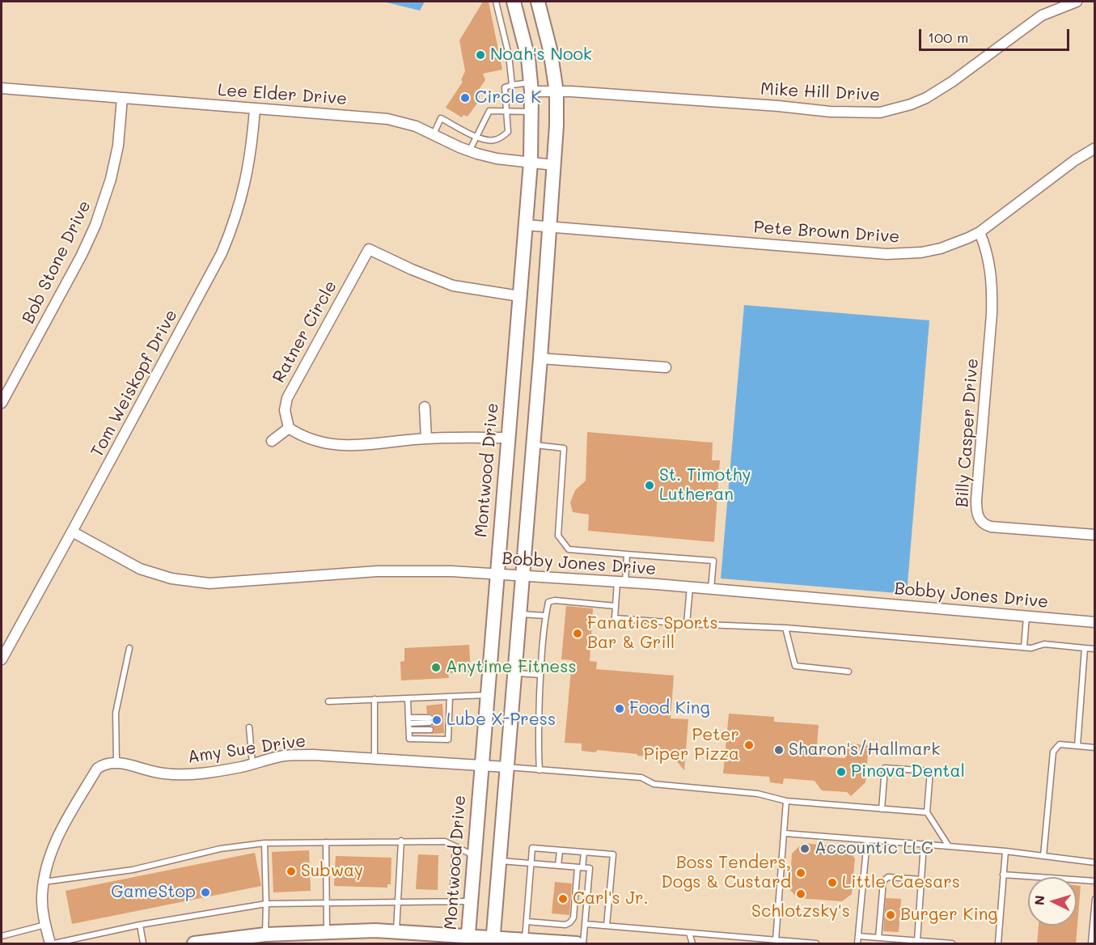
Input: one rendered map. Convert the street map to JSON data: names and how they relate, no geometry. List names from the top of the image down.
{
  "streets": {
    "main road": ["Montwood Drive"],
    "street": [
      "Mike Hill Drive",
      "Lee Elder Drive",
      "Pete Brown Drive",
      "Bob Stone Drive",
      "Ratner Circle",
      "Tom Weiskopf Drive",
      "Billy Casper Drive",
      "Bobby Jones Drive",
      "Amy Sue Drive"
    ]
  },
  "crossings": [
    ["Mike Hill Drive", "Montwood Drive"],
    ["Lee Elder Drive", "Bob Stone Drive"],
    ["Lee Elder Drive", "Tom Weiskopf Drive"],
    ["Lee Elder Drive", "Montwood Drive"],
    ["Pete Brown Drive", "Billy Casper Drive"],
    ["Pete Brown Drive", "Montwood Drive"],
    ["Ratner Circle", "Montwood Drive"],
    ["Tom Weiskopf Drive", "Bobby Jones Drive"],
    ["Montwood Drive", "Bobby Jones Drive"],
    ["Montwood Drive", "Amy Sue Drive"]
  ],
  "places": [
    "Noah's Nook",
    "Circle K",
    "St. Timothy Lutheran",
    "Fanatics Sports Bar & Grill",
    "Anytime Fitness",
    "Food King",
    "Lube X-Press",
    "Peter Piper Pizza",
    "Sharon's/Hallmark",
    "Pinova Dental",
    "Accountic LLC",
    "Subway",
    "Boss Tenders, Dogs & Custard",
    "Little Caesars",
    "GameStop",
    "Schlotzsky's",
    "Carl's Jr.",
    "Burger King"
  ],
  "scale_bar": "100 m",
  "north": "left"
}
